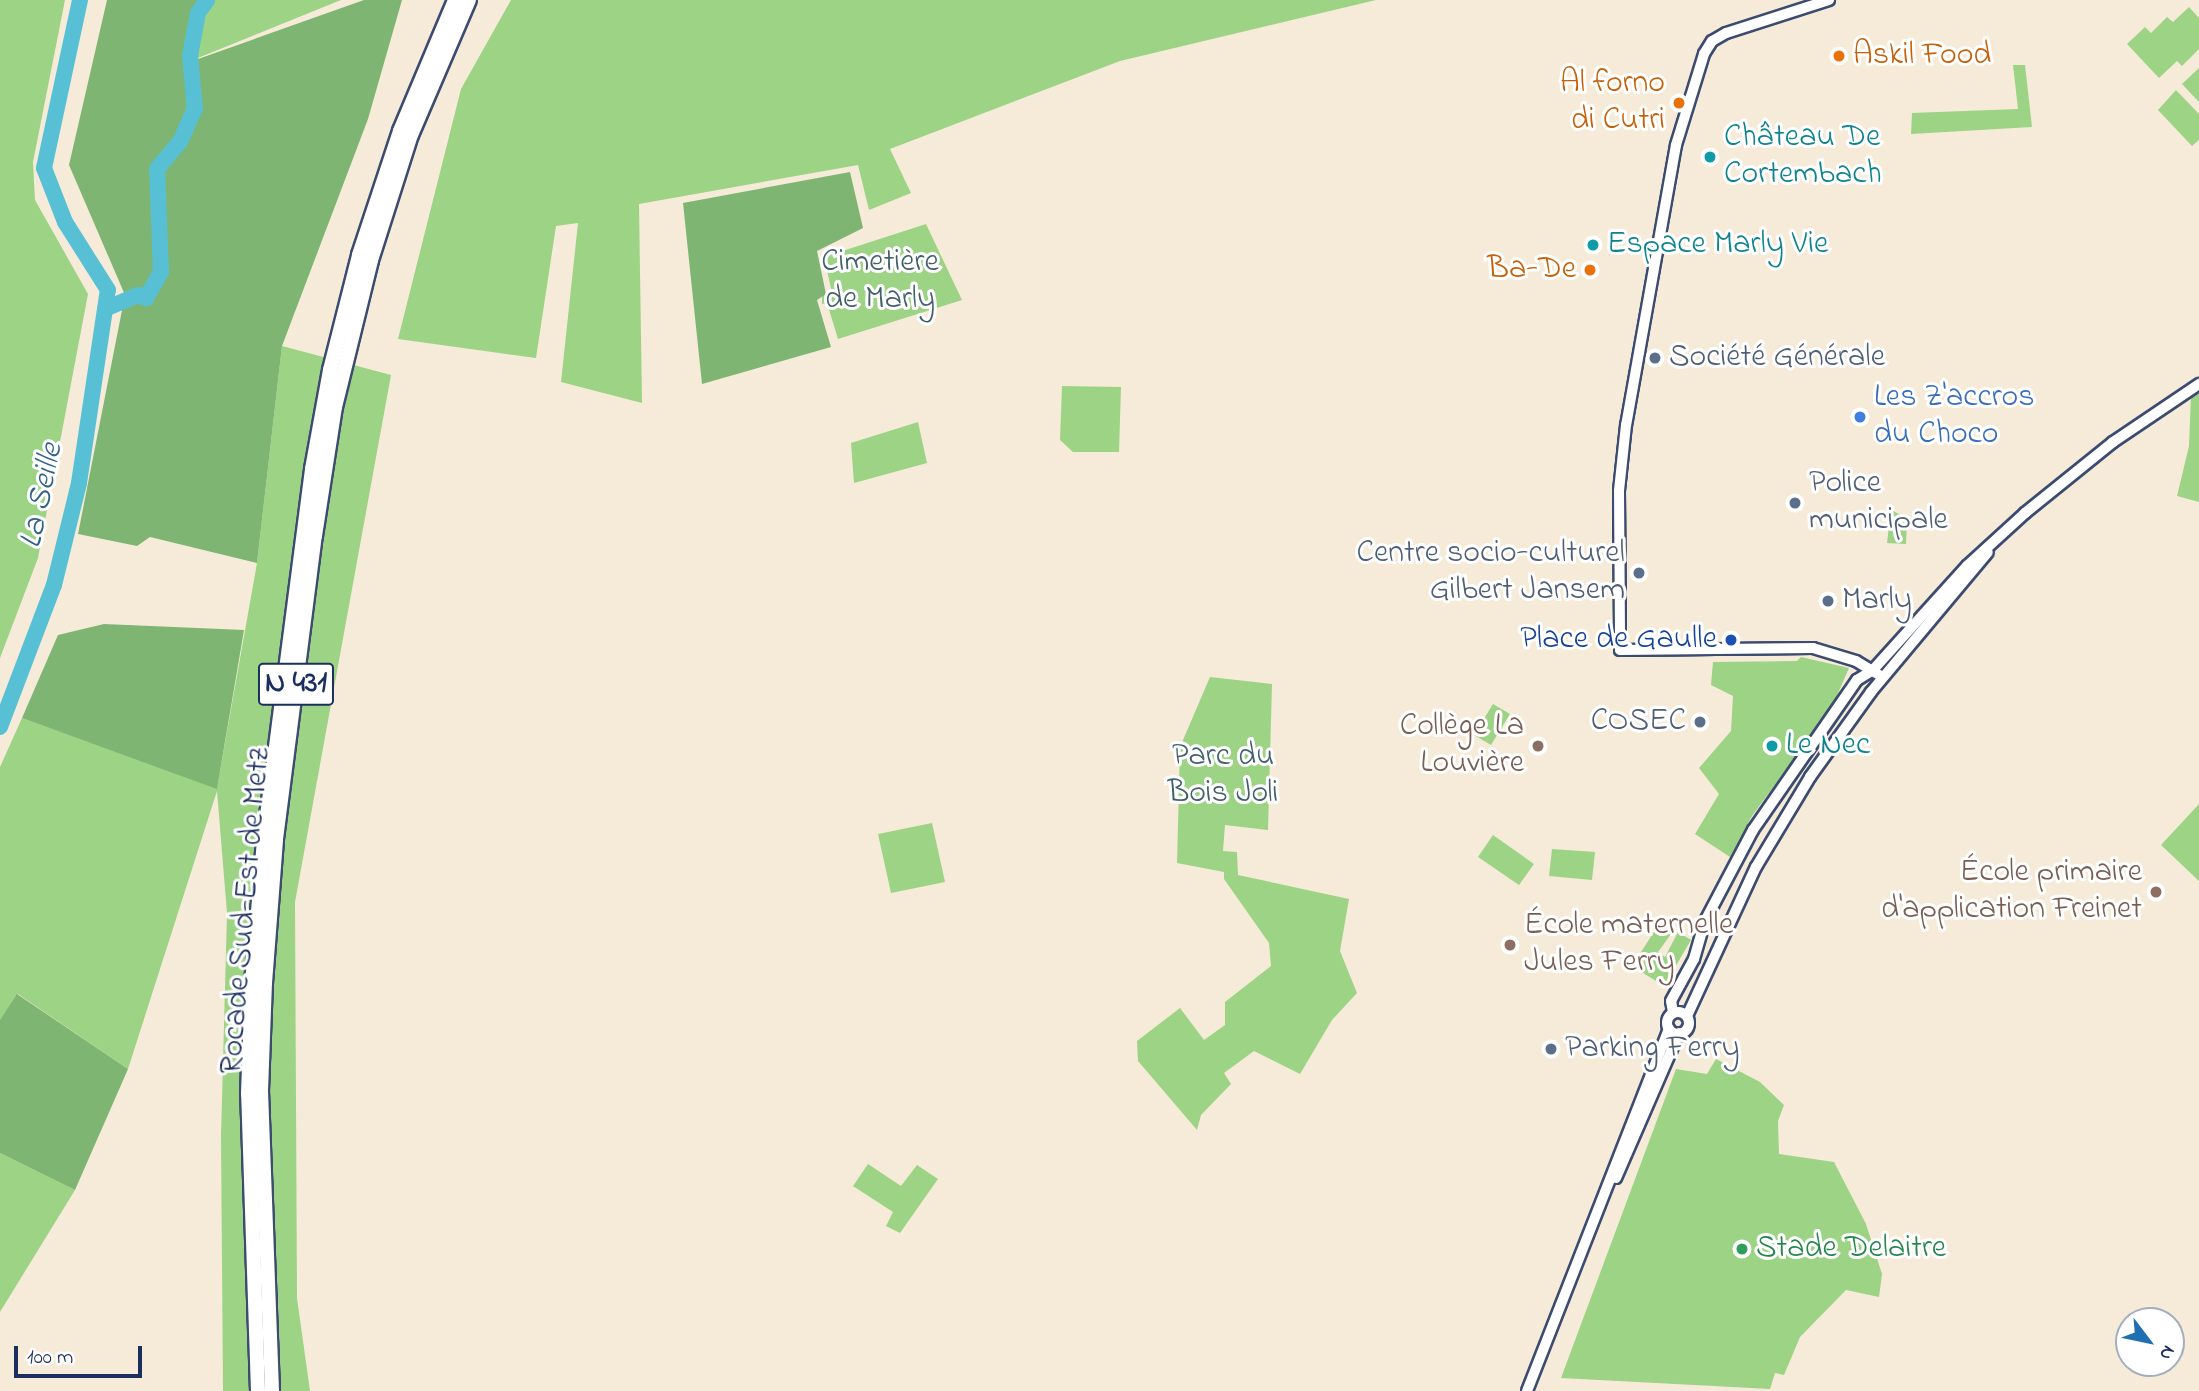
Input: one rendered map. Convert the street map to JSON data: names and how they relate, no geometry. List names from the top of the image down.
{
  "streets": {
    "highway": ["N 431", "Rocade Sud-Est de Metz"]
  },
  "water": ["La Seille"],
  "parks": ["Cimetière de Marly", "Parc du Bois Joli"],
  "places": [
    "Askil Food",
    "Al forno di Cutri",
    "Château De Cortembach",
    "Espace Marly Vie",
    "Ba-De",
    "Société Générale",
    "Les Z'accros du Choco",
    "Police municipale",
    "Centre socio-culturel Gilbert Jansem",
    "Marly",
    "Place de Gaulle",
    "COSEC",
    "Collège La Louvière",
    "Le Nec",
    "École primaire d'application Freinet",
    "École maternelle Jules Ferry",
    "Parking Ferry",
    "Stade Delaitre"
  ],
  "scale_bar": "100 m",
  "north": "bottom right"
}
